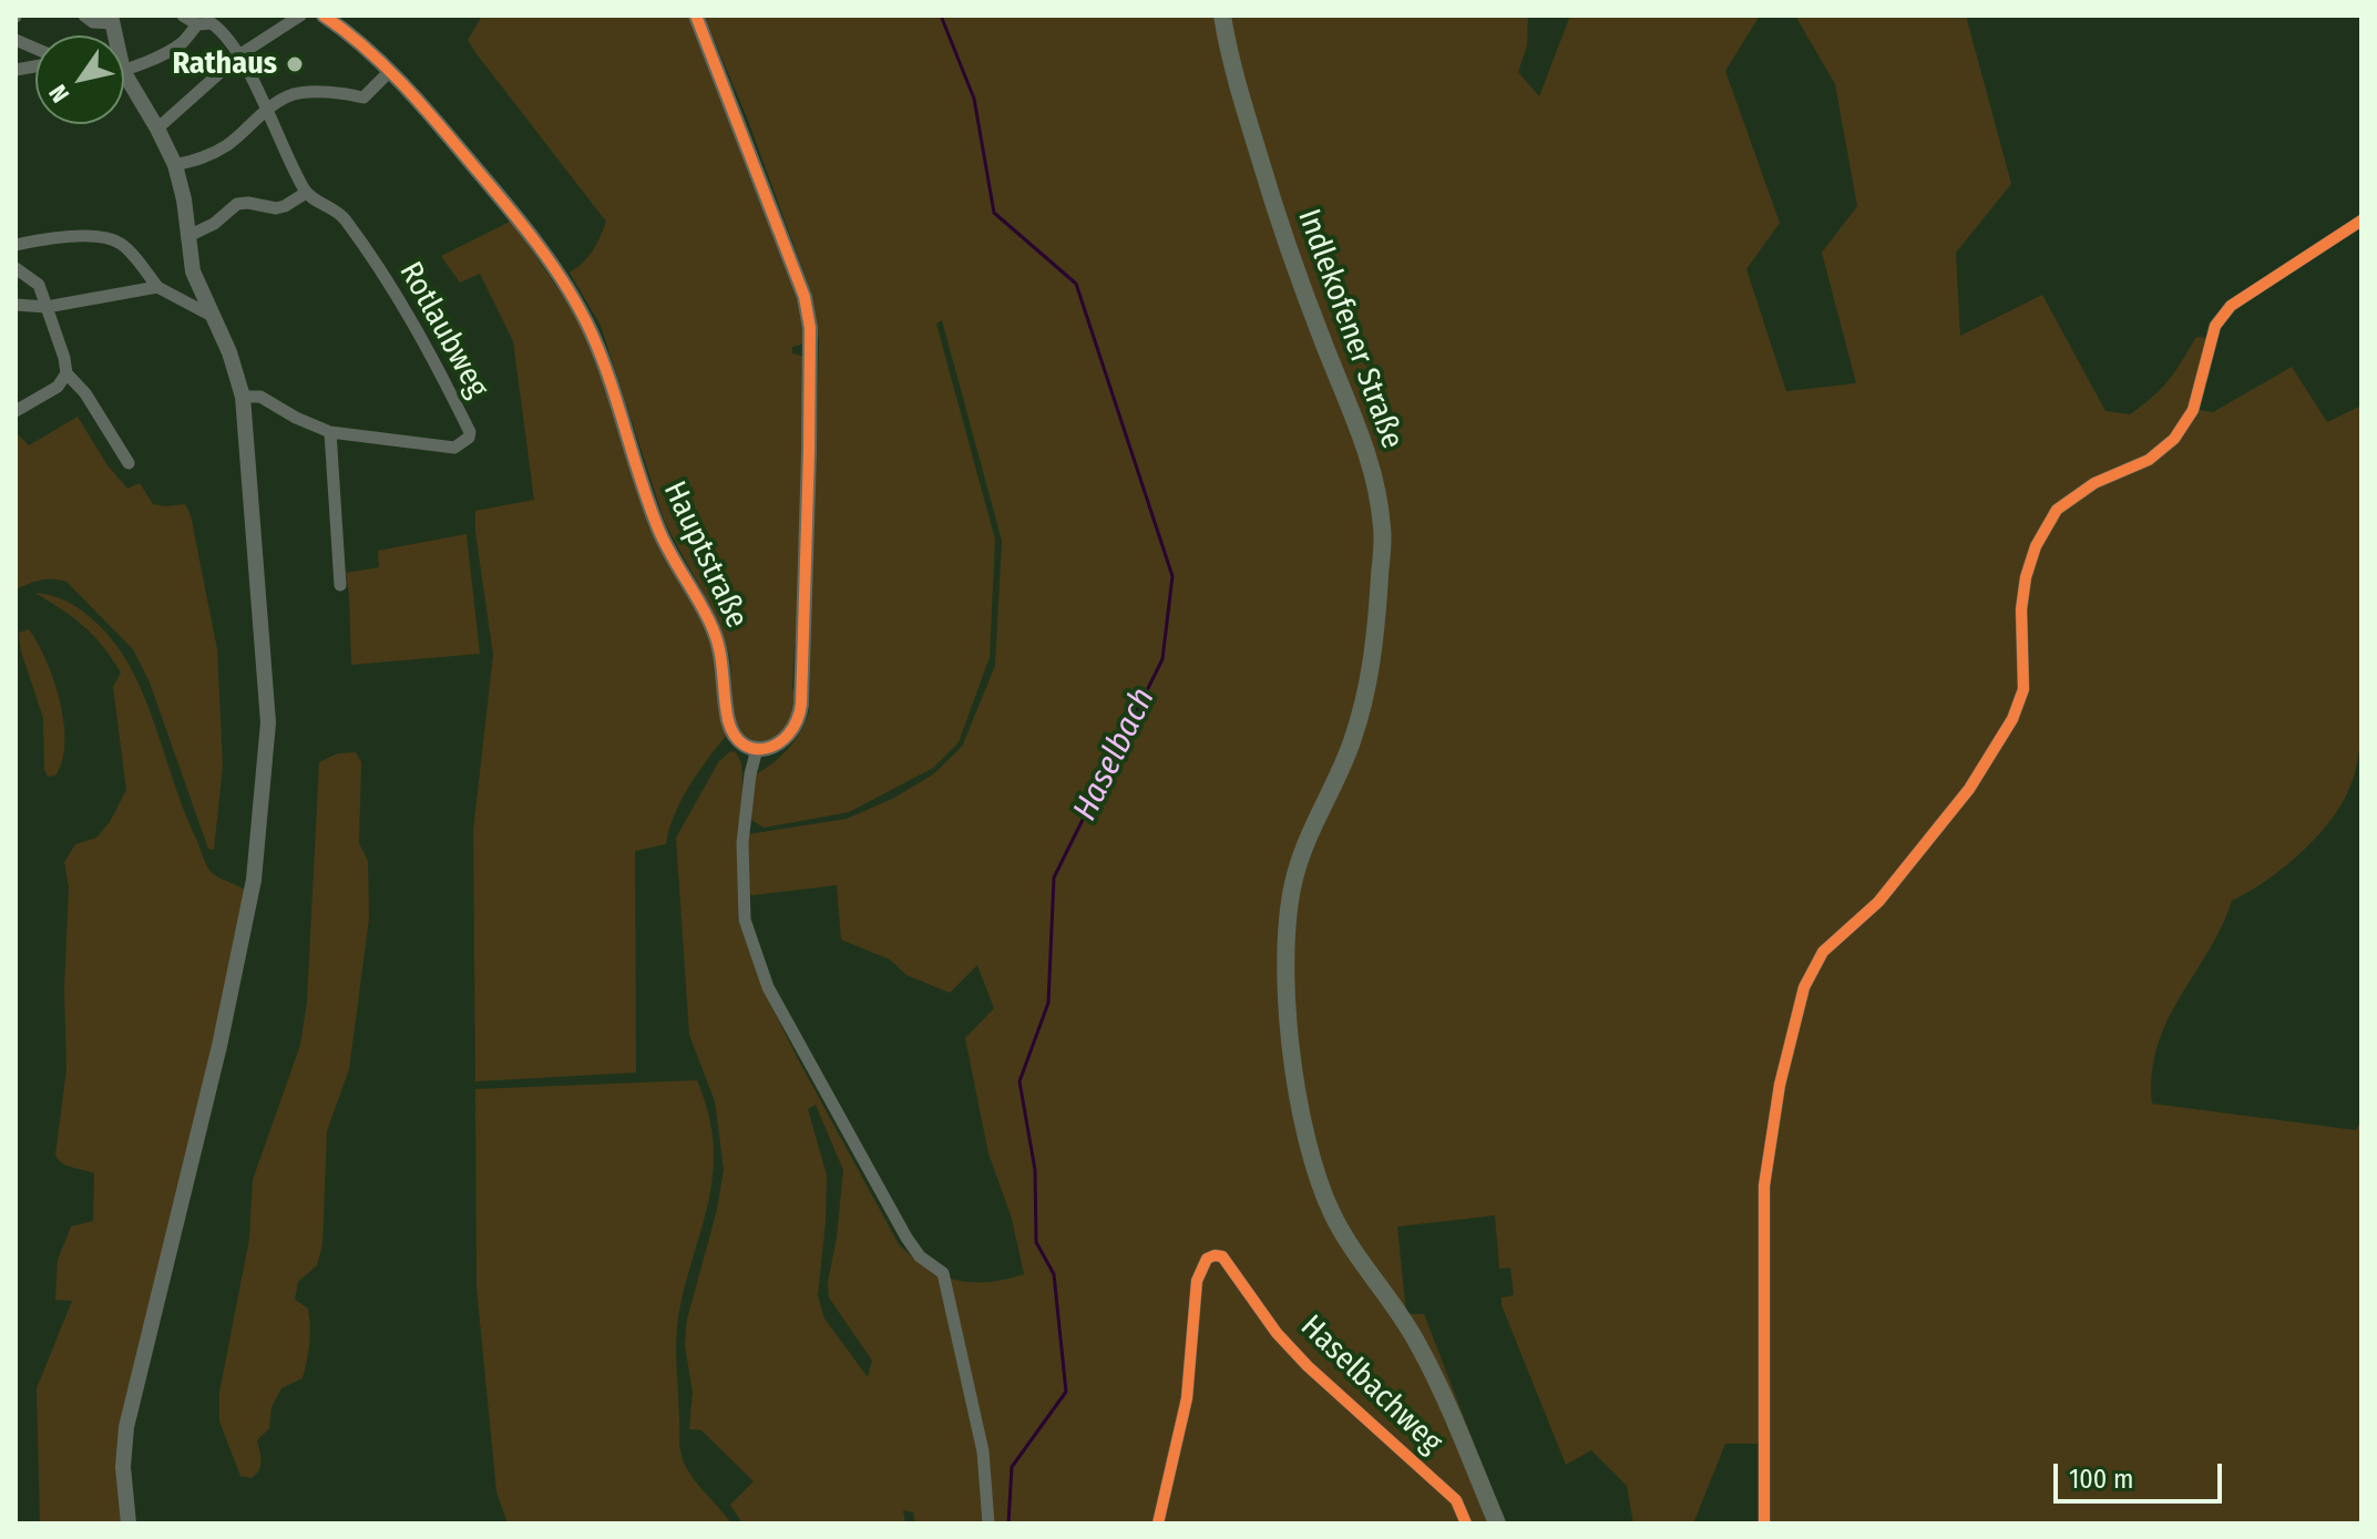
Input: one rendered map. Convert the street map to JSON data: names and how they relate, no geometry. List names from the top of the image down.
{
  "streets": {
    "main road": ["Indlekofener Straße"],
    "street": ["Rotlaubweg", "Hauptstraße", "Haselbachweg"]
  },
  "water": ["Haselbach"],
  "places": ["Rathaus"],
  "scale_bar": "100 m",
  "north": "bottom left"
}
